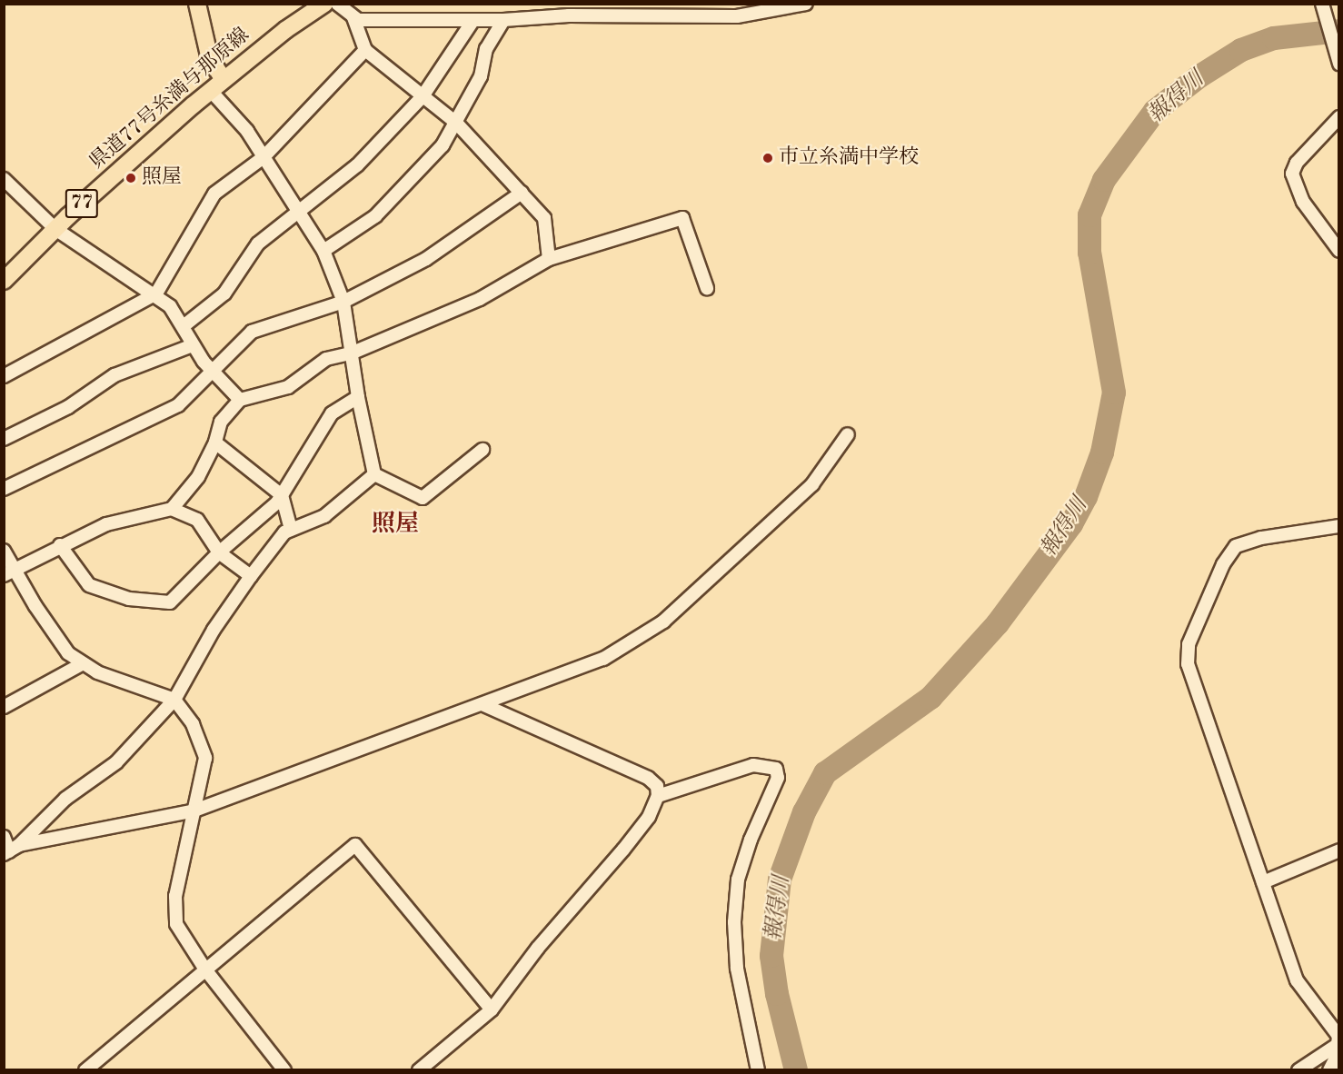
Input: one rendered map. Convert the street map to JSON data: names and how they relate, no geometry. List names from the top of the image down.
{
  "streets": {
    "main road": ["県道77号糸満与那原線", "77"]
  },
  "districts": ["照屋"],
  "water": ["報得川"],
  "places": ["市立糸満中学校", "照屋"]
}
